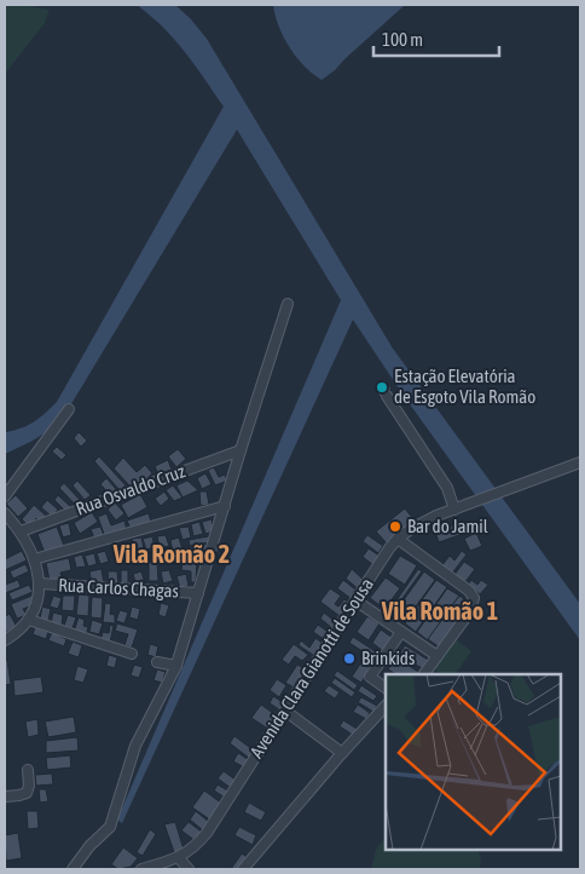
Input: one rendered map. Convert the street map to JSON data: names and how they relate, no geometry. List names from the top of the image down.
{
  "streets": {
    "street": ["Rua Osvaldo Cruz", "Rua Carlos Chagas", "Avenida Clara Gianotti de Sousa"]
  },
  "districts": ["Vila Romão 2", "Vila Romão 1"],
  "places": ["Estação Elevatória de Esgoto Vila Romão", "Bar do Jamil", "Brinkids"],
  "scale_bar": "100 m"
}
